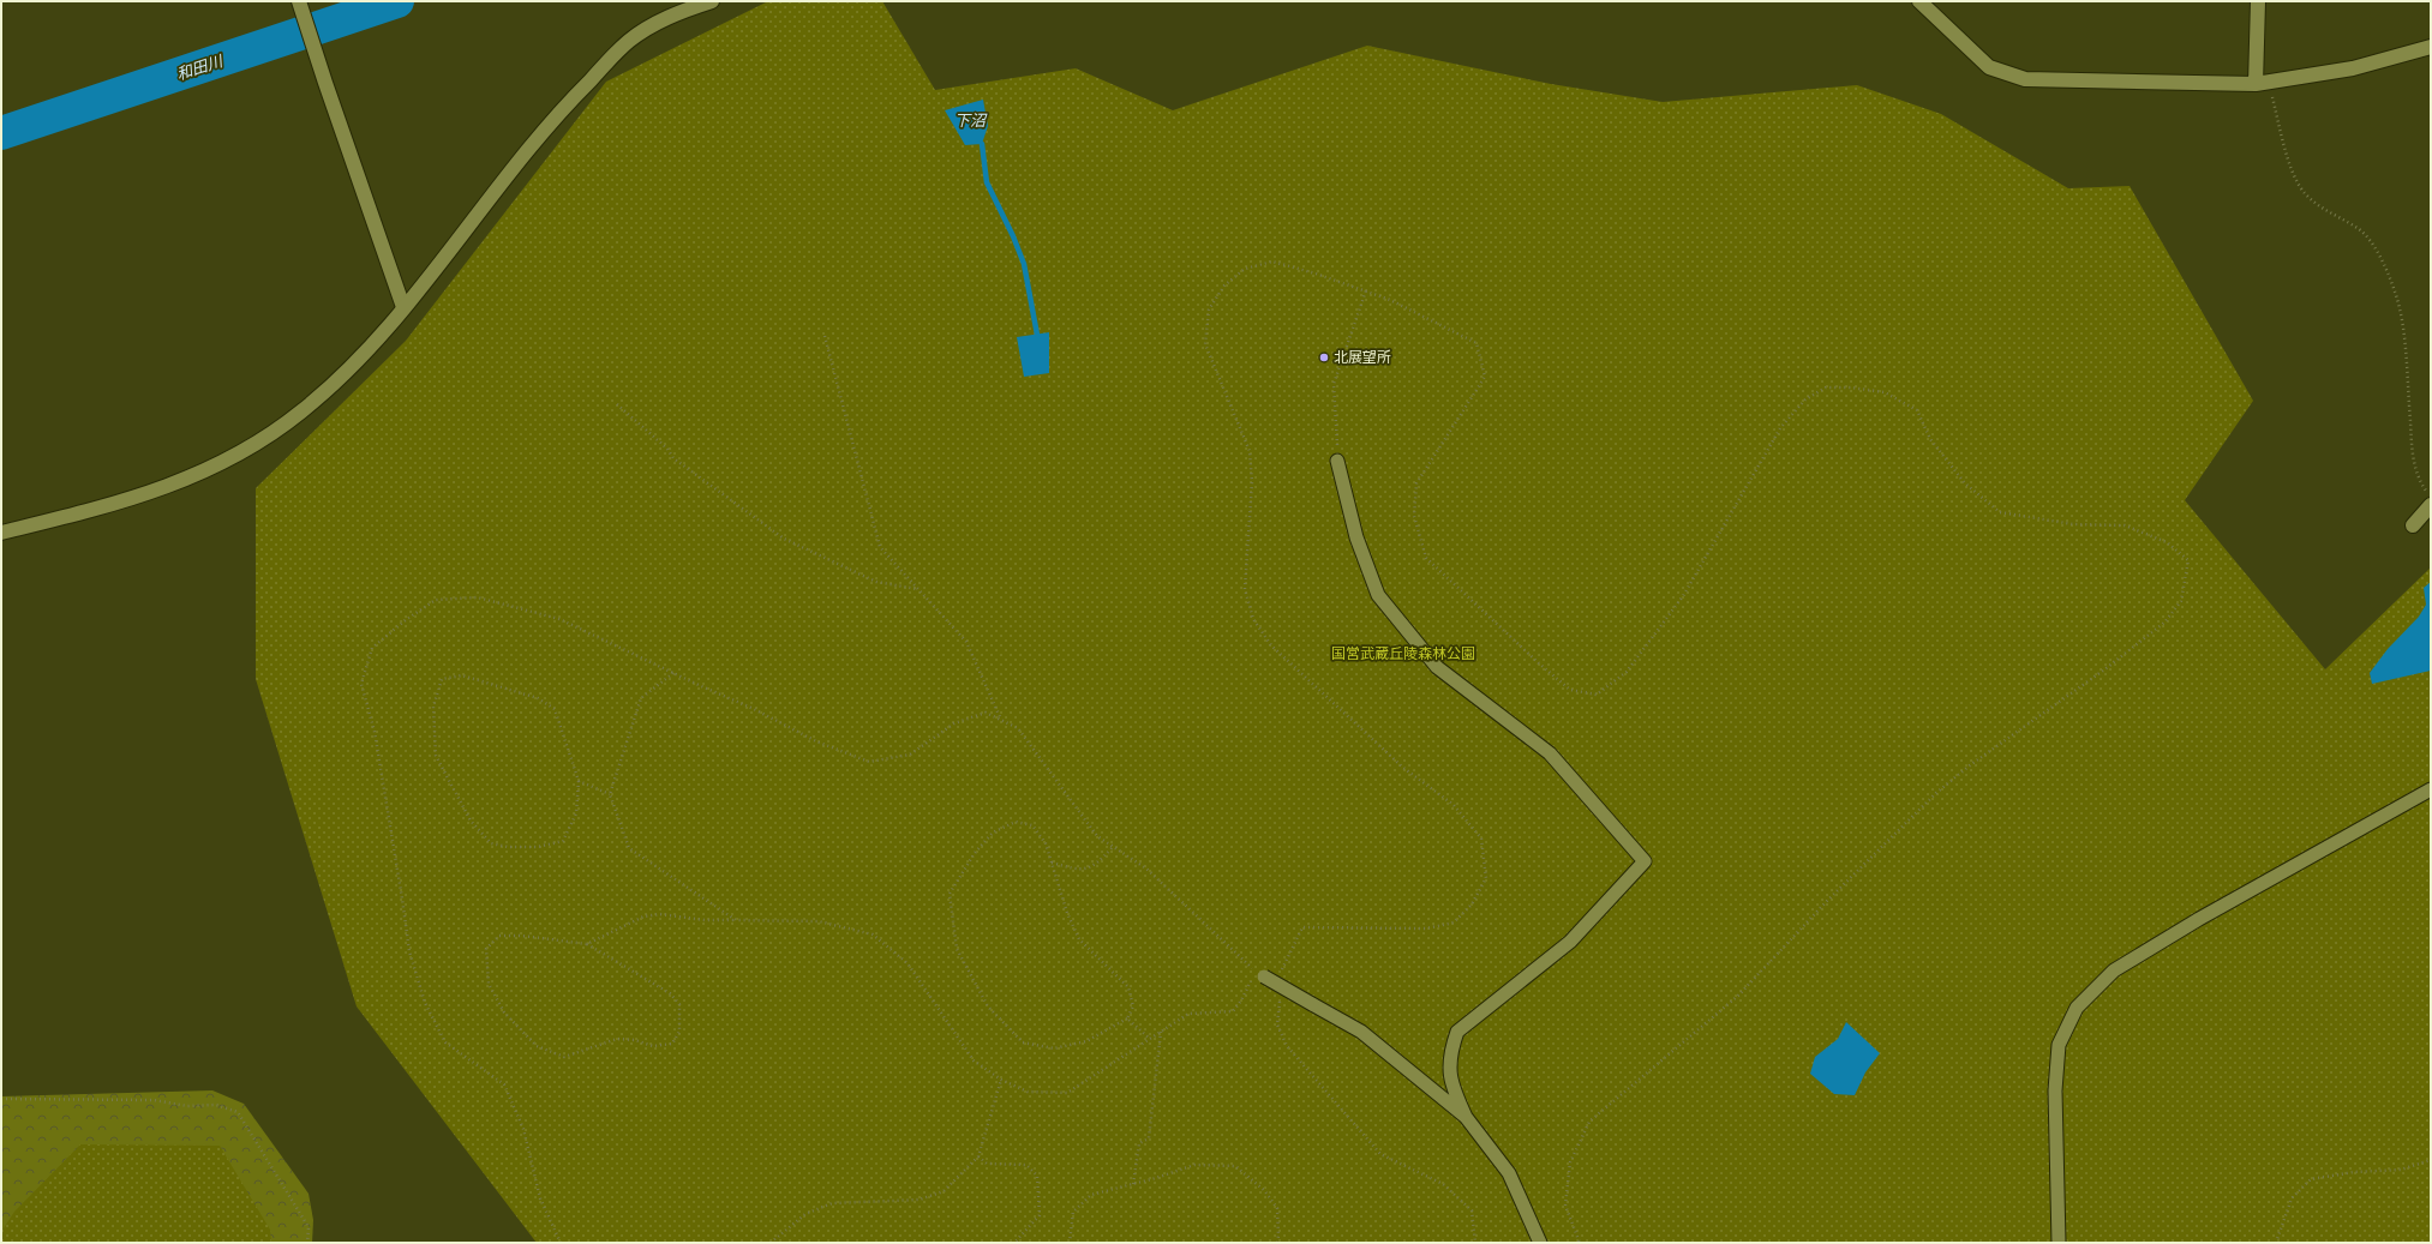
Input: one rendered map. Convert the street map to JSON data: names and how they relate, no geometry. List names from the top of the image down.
{
  "water": ["和田川", "下沼"],
  "parks": ["国営武蔵丘陵森林公園"],
  "places": ["北展望所"]
}
